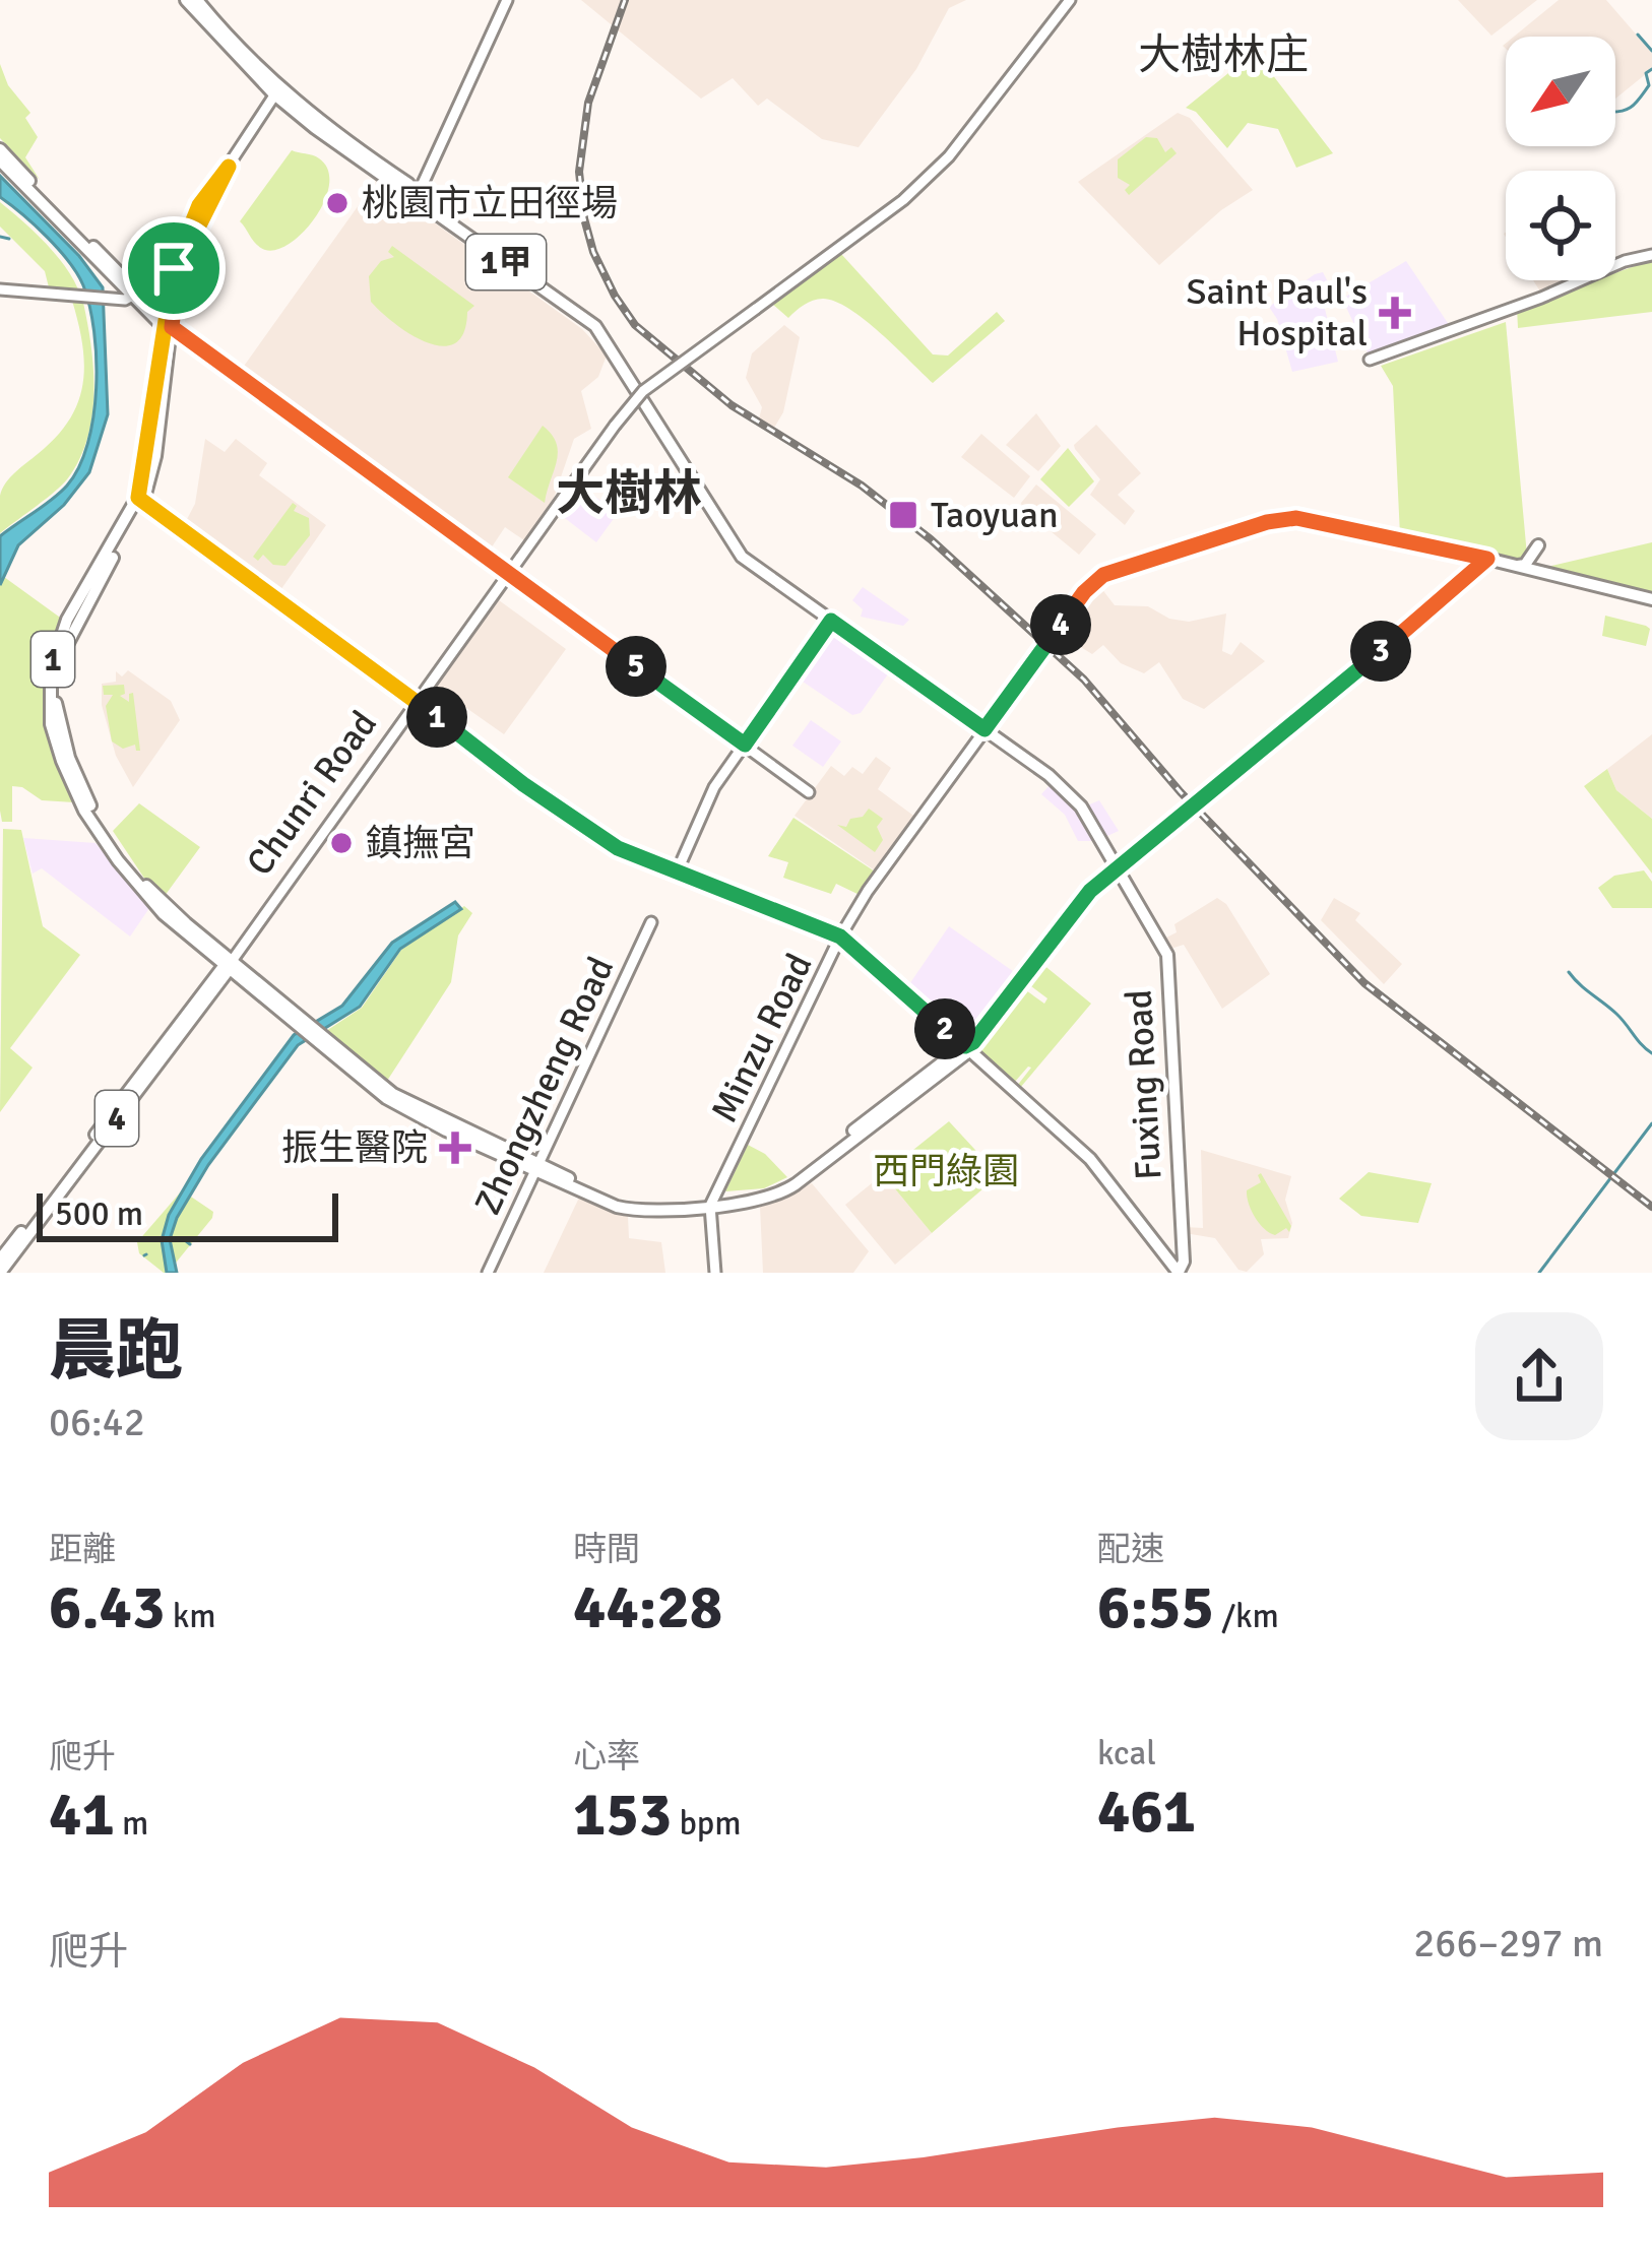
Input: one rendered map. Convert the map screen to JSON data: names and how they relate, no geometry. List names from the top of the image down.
{
  "streets": {
    "main road": [
      "1甲",
      "1",
      "Chunri Road",
      "Fuxing Road",
      "4"
    ],
    "street": ["Minzu Road", "Zhongzheng Road"]
  },
  "crossings": [
    ["1甲", "Fuxing Road"],
    ["1", "Chunri Road"],
    ["1", "Minzu Road"],
    ["1", "Zhongzheng Road"],
    ["Minzu Road", "Fuxing Road"]
  ],
  "districts": ["大樹林庄", "大樹林"],
  "parks": ["西門綠園"],
  "places": {
    "other": ["桃園市立田徑場", "鎮撫宮"],
    "health": ["Saint Paul's Hospital", "振生醫院"],
    "transit": ["Taoyuan"]
  },
  "scale_bar": "500 m",
  "north": "bottom left",
  "page": {
    "pins": [
      "4",
      "3",
      "5",
      "1",
      "2"
    ],
    "scale": "500 m",
    "heading": ["晨跑", "06:42"],
    "stats": [
      ["距離", "6.43 km"],
      ["時間", "44:28"],
      ["配速", "6:55 /km"],
      ["爬升", "41 m"],
      ["心率", "153 bpm"],
      ["kcal", "461"]
    ],
    "chart": ["爬升", "266–297 m"]
  }
}
